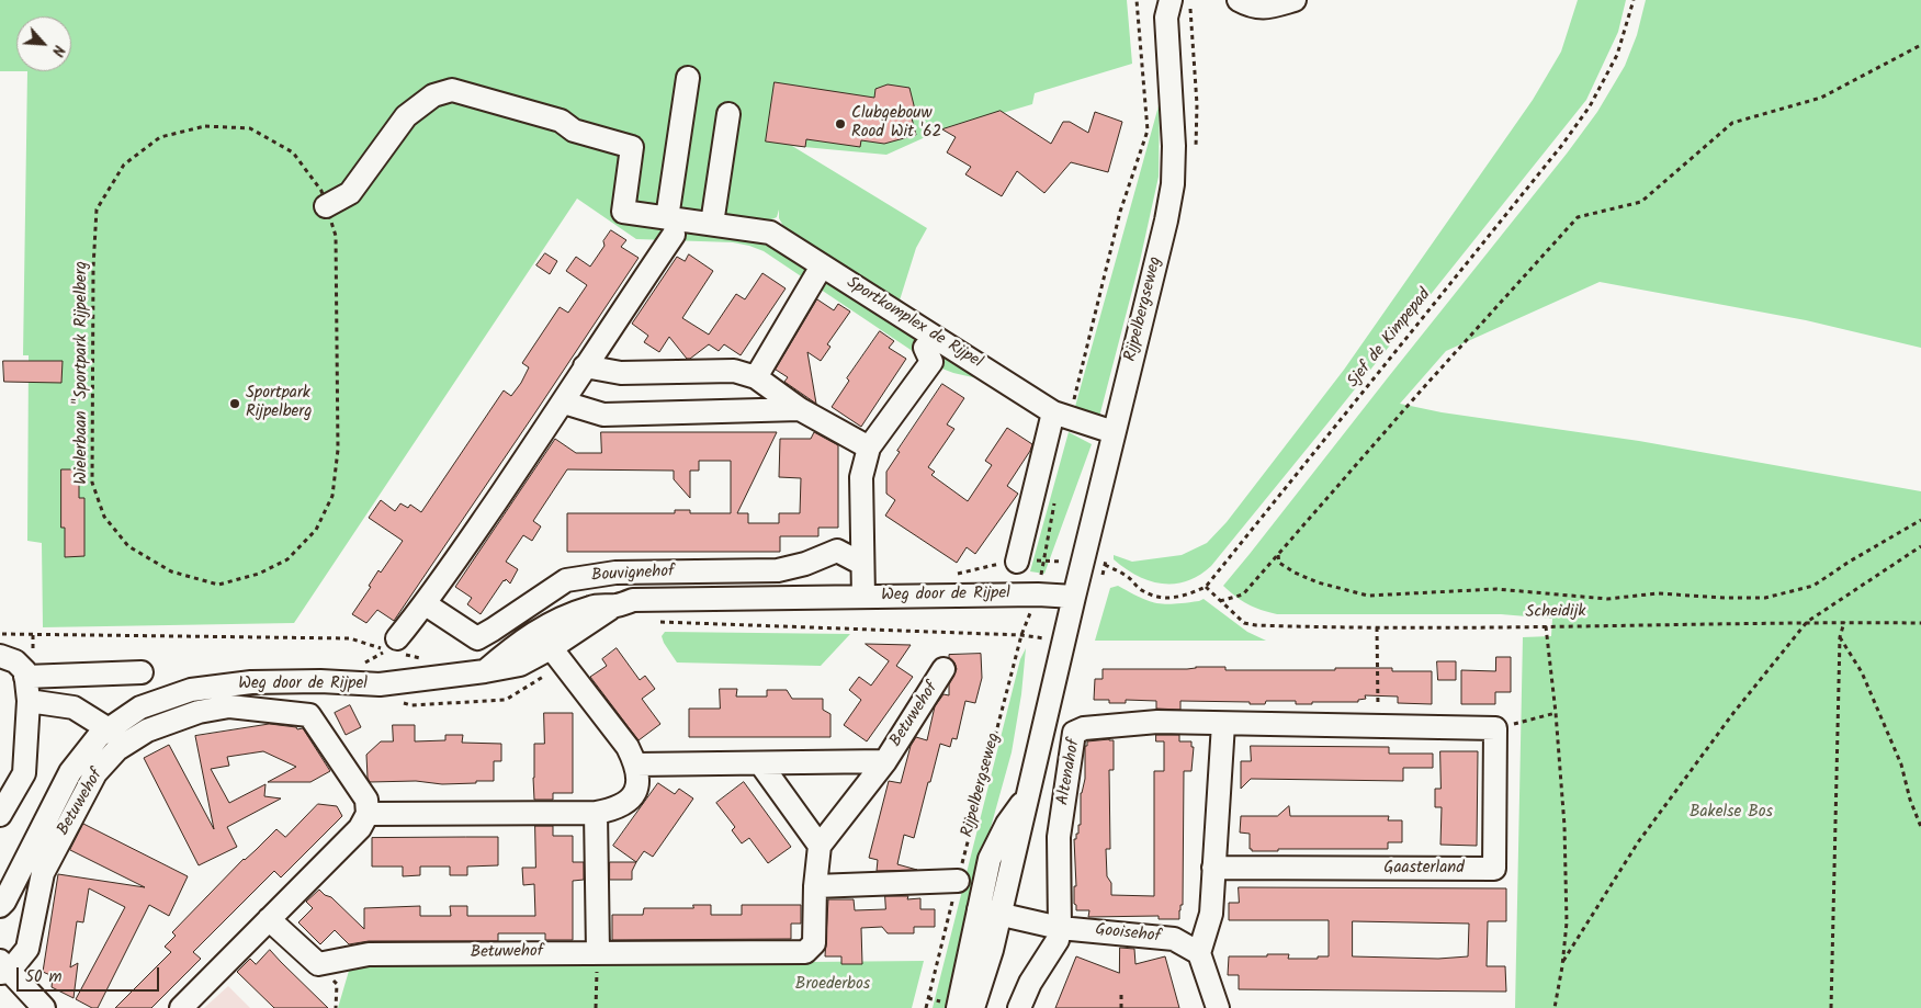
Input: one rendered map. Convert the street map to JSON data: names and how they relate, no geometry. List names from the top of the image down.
{
  "streets": {
    "street": [
      "Rijpelbergseweg",
      "Sportkomplex de Rijpel",
      "Bouvignehof",
      "Weg door de Rijpel",
      "Betuwehof",
      "Altenahof",
      "Gaasterland",
      "Gooisehof"
    ],
    "path": ["Sjef de Kimpepad", "Wielerbaan \"Sportpark Rijpelberg", "Scheidijk"]
  },
  "crossings": [
    ["Rijpelbergseweg", "Sportkomplex de Rijpel"],
    ["Rijpelbergseweg", "Weg door de Rijpel"],
    ["Sportkomplex de Rijpel", "Wielerbaan \"Sportpark Rijpelberg"],
    ["Sjef de Kimpepad", "Scheidijk"],
    ["Altenahof", "Gaasterland"],
    ["Altenahof", "Gooisehof"]
  ],
  "parks": ["Bakelse Bos", "Broederbos"],
  "places": ["Clubgebouw Rood Wit '62", "Sportpark Rijpelberg"],
  "scale_bar": "50 m",
  "north": "bottom right"
}
